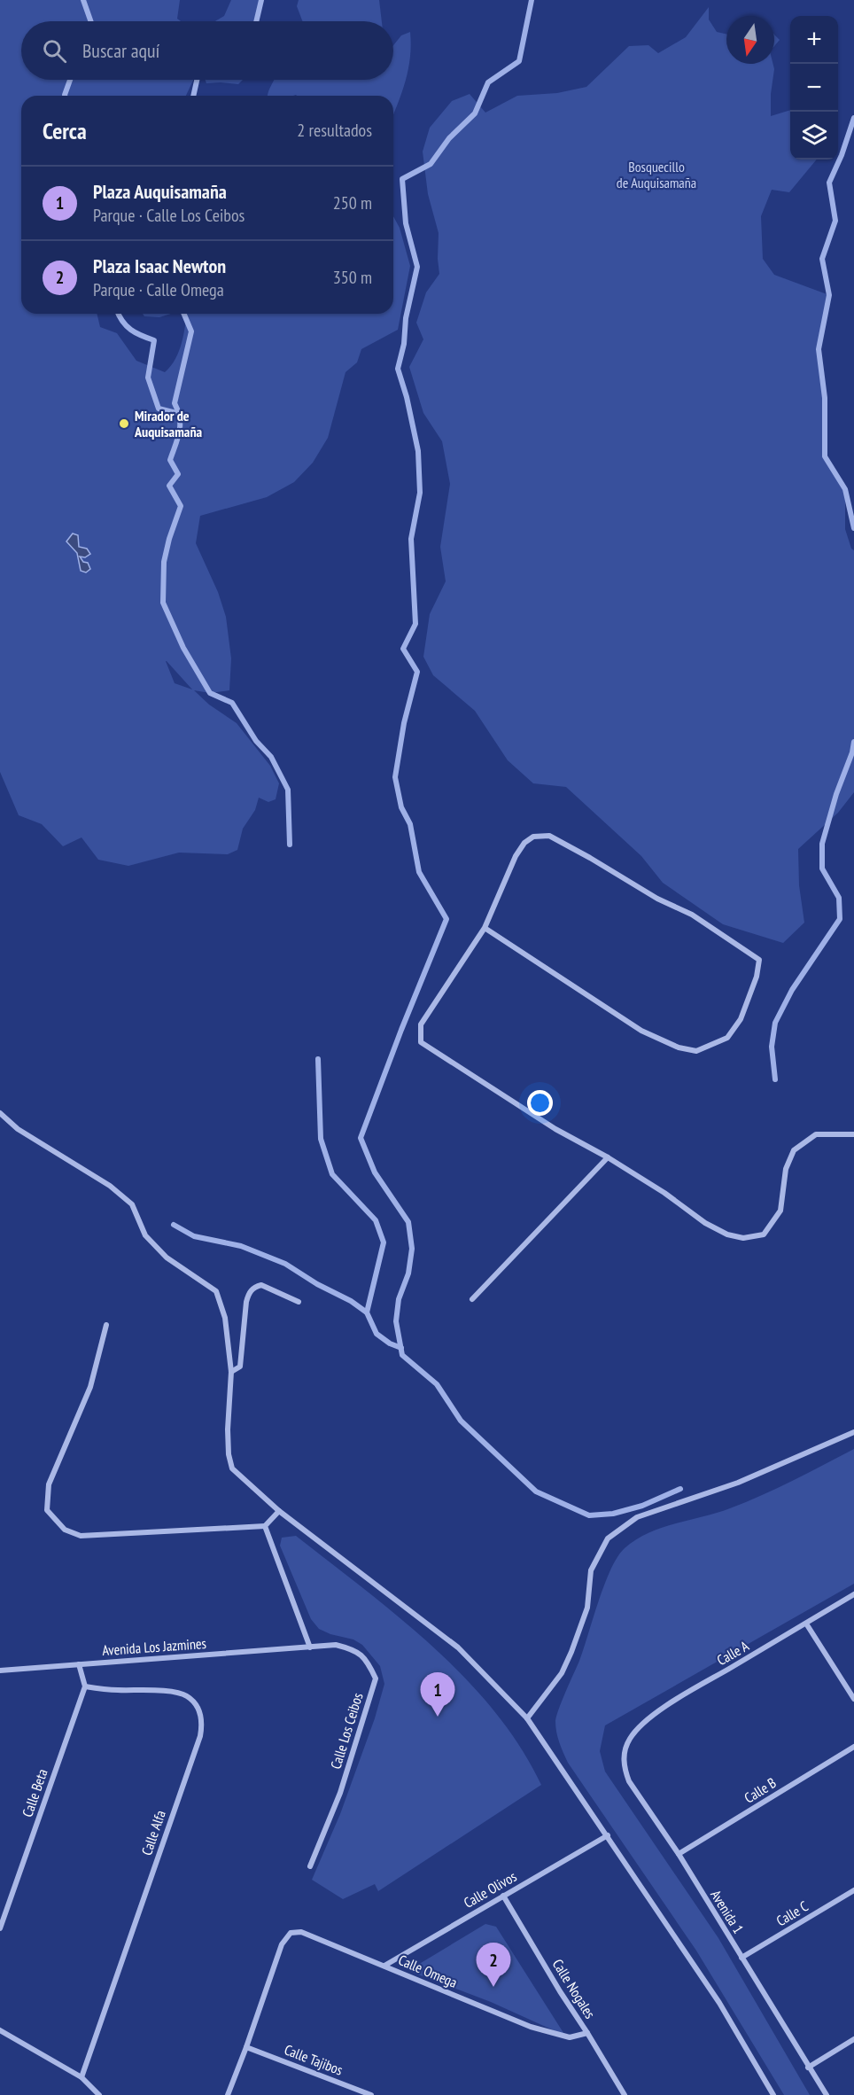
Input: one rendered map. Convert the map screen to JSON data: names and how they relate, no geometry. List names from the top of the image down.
{
  "streets": {
    "street": [
      "Avenida Los Jazmines",
      "Calle A",
      "Calle Los Ceibos",
      "Calle B",
      "Calle Beta",
      "Calle Alfa",
      "Calle Olivos",
      "Avenida 1",
      "Calle C",
      "Calle Omega",
      "Calle Nogales",
      "Calle Tajibos"
    ]
  },
  "crossings": [
    ["Avenida Los Jazmines", "Calle Los Ceibos"],
    ["Calle A", "Avenida 1"],
    ["Calle B", "Avenida 1"],
    ["Calle Beta", "Calle Alfa"],
    ["Calle Olivos", "Calle Omega"],
    ["Calle Olivos", "Calle Nogales"],
    ["Avenida 1", "Calle C"],
    ["Calle Omega", "Calle Nogales"],
    ["Calle Omega", "Calle Tajibos"]
  ],
  "parks": ["Bosquecillo de Auquisamaña"],
  "places": ["Mirador de Auquisamaña"],
  "north": "bottom",
  "page": {
    "map_buttons": ["+", "−"],
    "search": "Buscar aquí",
    "heading": ["Cerca", "2 resultados"],
    "list": [
      {
        "mark": "1",
        "name": "Plaza Auquisamaña",
        "note": "Parque · Calle Los Ceibos",
        "value": "250 m"
      },
      {
        "mark": "2",
        "name": "Plaza Isaac Newton",
        "note": "Parque · Calle Omega",
        "value": "350 m"
      }
    ],
    "pins": ["1", "2"]
  }
}
